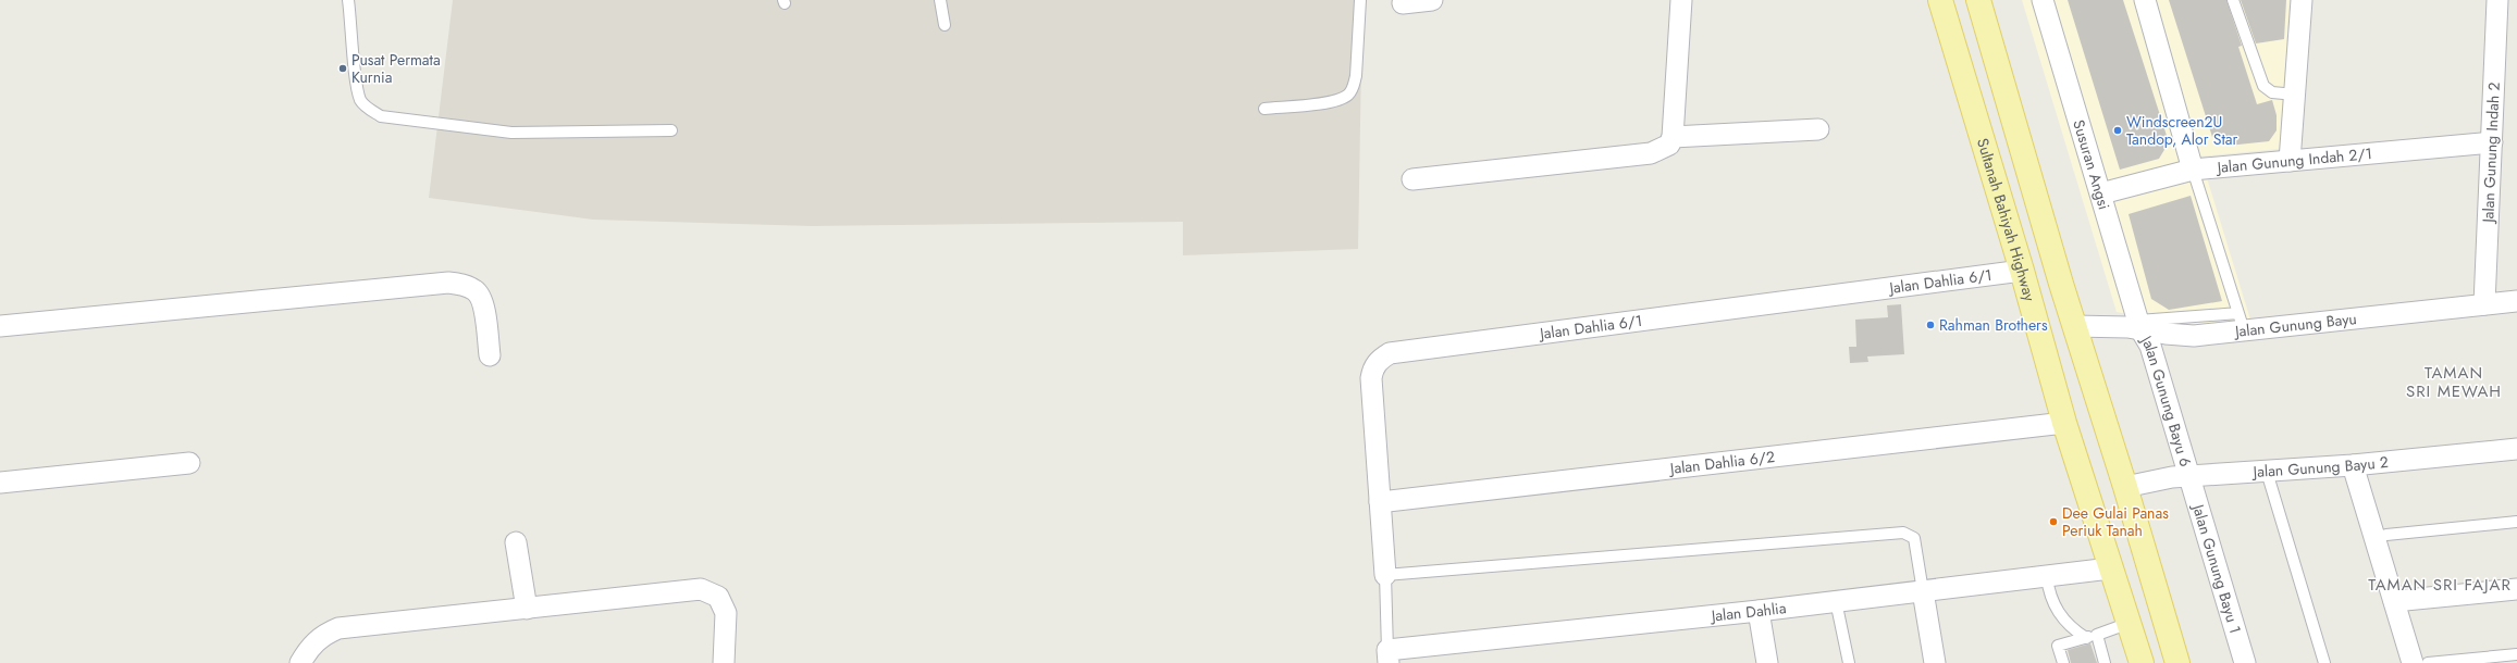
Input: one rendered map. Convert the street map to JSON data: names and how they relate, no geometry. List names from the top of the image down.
{
  "streets": {
    "main road": ["Sultanah Bahiyah Highway"],
    "street": [
      "Jalan Gunung Indah 2",
      "Jalan Gunung Indah 2/1",
      "Susuran Angsi",
      "Jalan Dahlia 6/1",
      "Jalan Gunung Bayu",
      "Jalan Gunung Bayu 6",
      "Jalan Dahlia 6/2",
      "Jalan Gunung Bayu 2",
      "Jalan Gunung Bayu 1",
      "Jalan Dahlia"
    ]
  },
  "crossings": [
    ["Jalan Gunung Indah 2", "Jalan Gunung Indah 2/1"],
    ["Jalan Gunung Indah 2", "Jalan Gunung Bayu"],
    ["Jalan Gunung Indah 2/1", "Susuran Angsi"],
    ["Susuran Angsi", "Jalan Gunung Bayu"],
    ["Susuran Angsi", "Jalan Gunung Bayu 6"],
    ["Sultanah Bahiyah Highway", "Jalan Dahlia 6/1"],
    ["Sultanah Bahiyah Highway", "Jalan Dahlia 6/2"],
    ["Sultanah Bahiyah Highway", "Jalan Dahlia"],
    ["Jalan Dahlia 6/1", "Jalan Dahlia 6/2"],
    ["Jalan Gunung Bayu", "Jalan Gunung Bayu 6"],
    ["Jalan Gunung Bayu 6", "Jalan Gunung Bayu 2"],
    ["Jalan Gunung Bayu 6", "Jalan Gunung Bayu 1"],
    ["Jalan Gunung Bayu 2", "Jalan Gunung Bayu 1"]
  ],
  "districts": ["TAMAN SRI MEWAH", "TAMAN SRI FAJAR"],
  "places": [
    "Pusat Permata Kurnia",
    "Windscreen2U Tandop, Alor Star",
    "Rahman Brothers",
    "Dee Gulai Panas Periuk Tanah"
  ]
}
